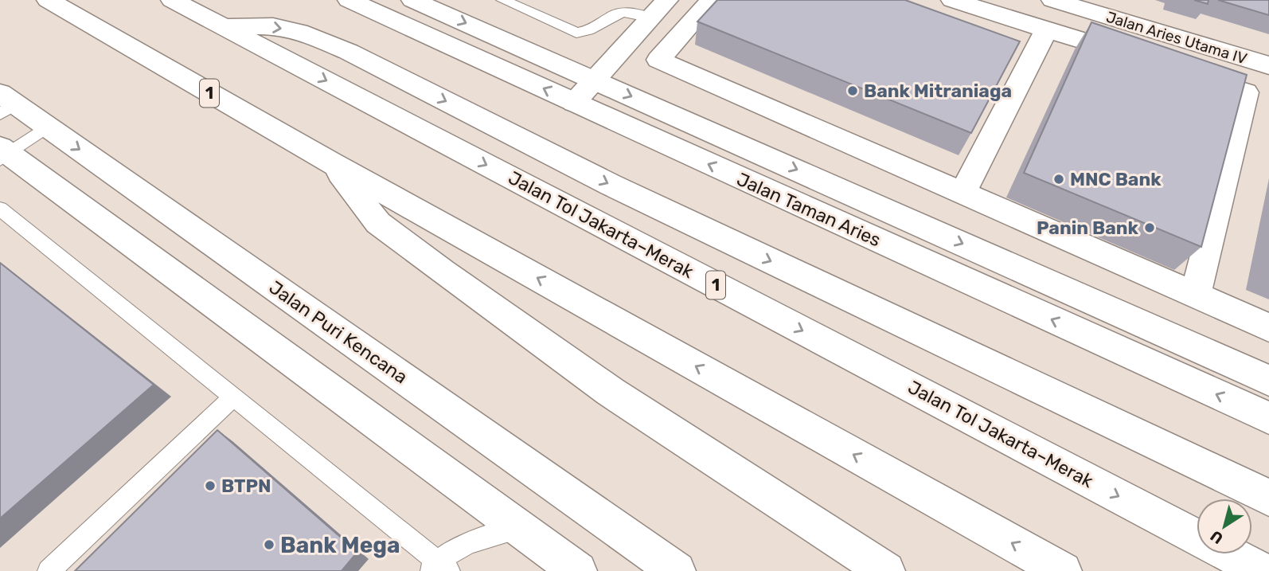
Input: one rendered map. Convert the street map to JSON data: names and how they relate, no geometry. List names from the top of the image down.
{
  "streets": {
    "main road": [
      "Jalan Aries Utama IV",
      "1",
      "Jalan Taman Aries",
      "Jalan Tol Jakarta–Merak",
      "Jalan Puri Kencana"
    ]
  },
  "places": [
    "Bank Mitraniaga",
    "MNC Bank",
    "Panin Bank",
    "BTPN",
    "Bank Mega"
  ],
  "north": "bottom left"
}
